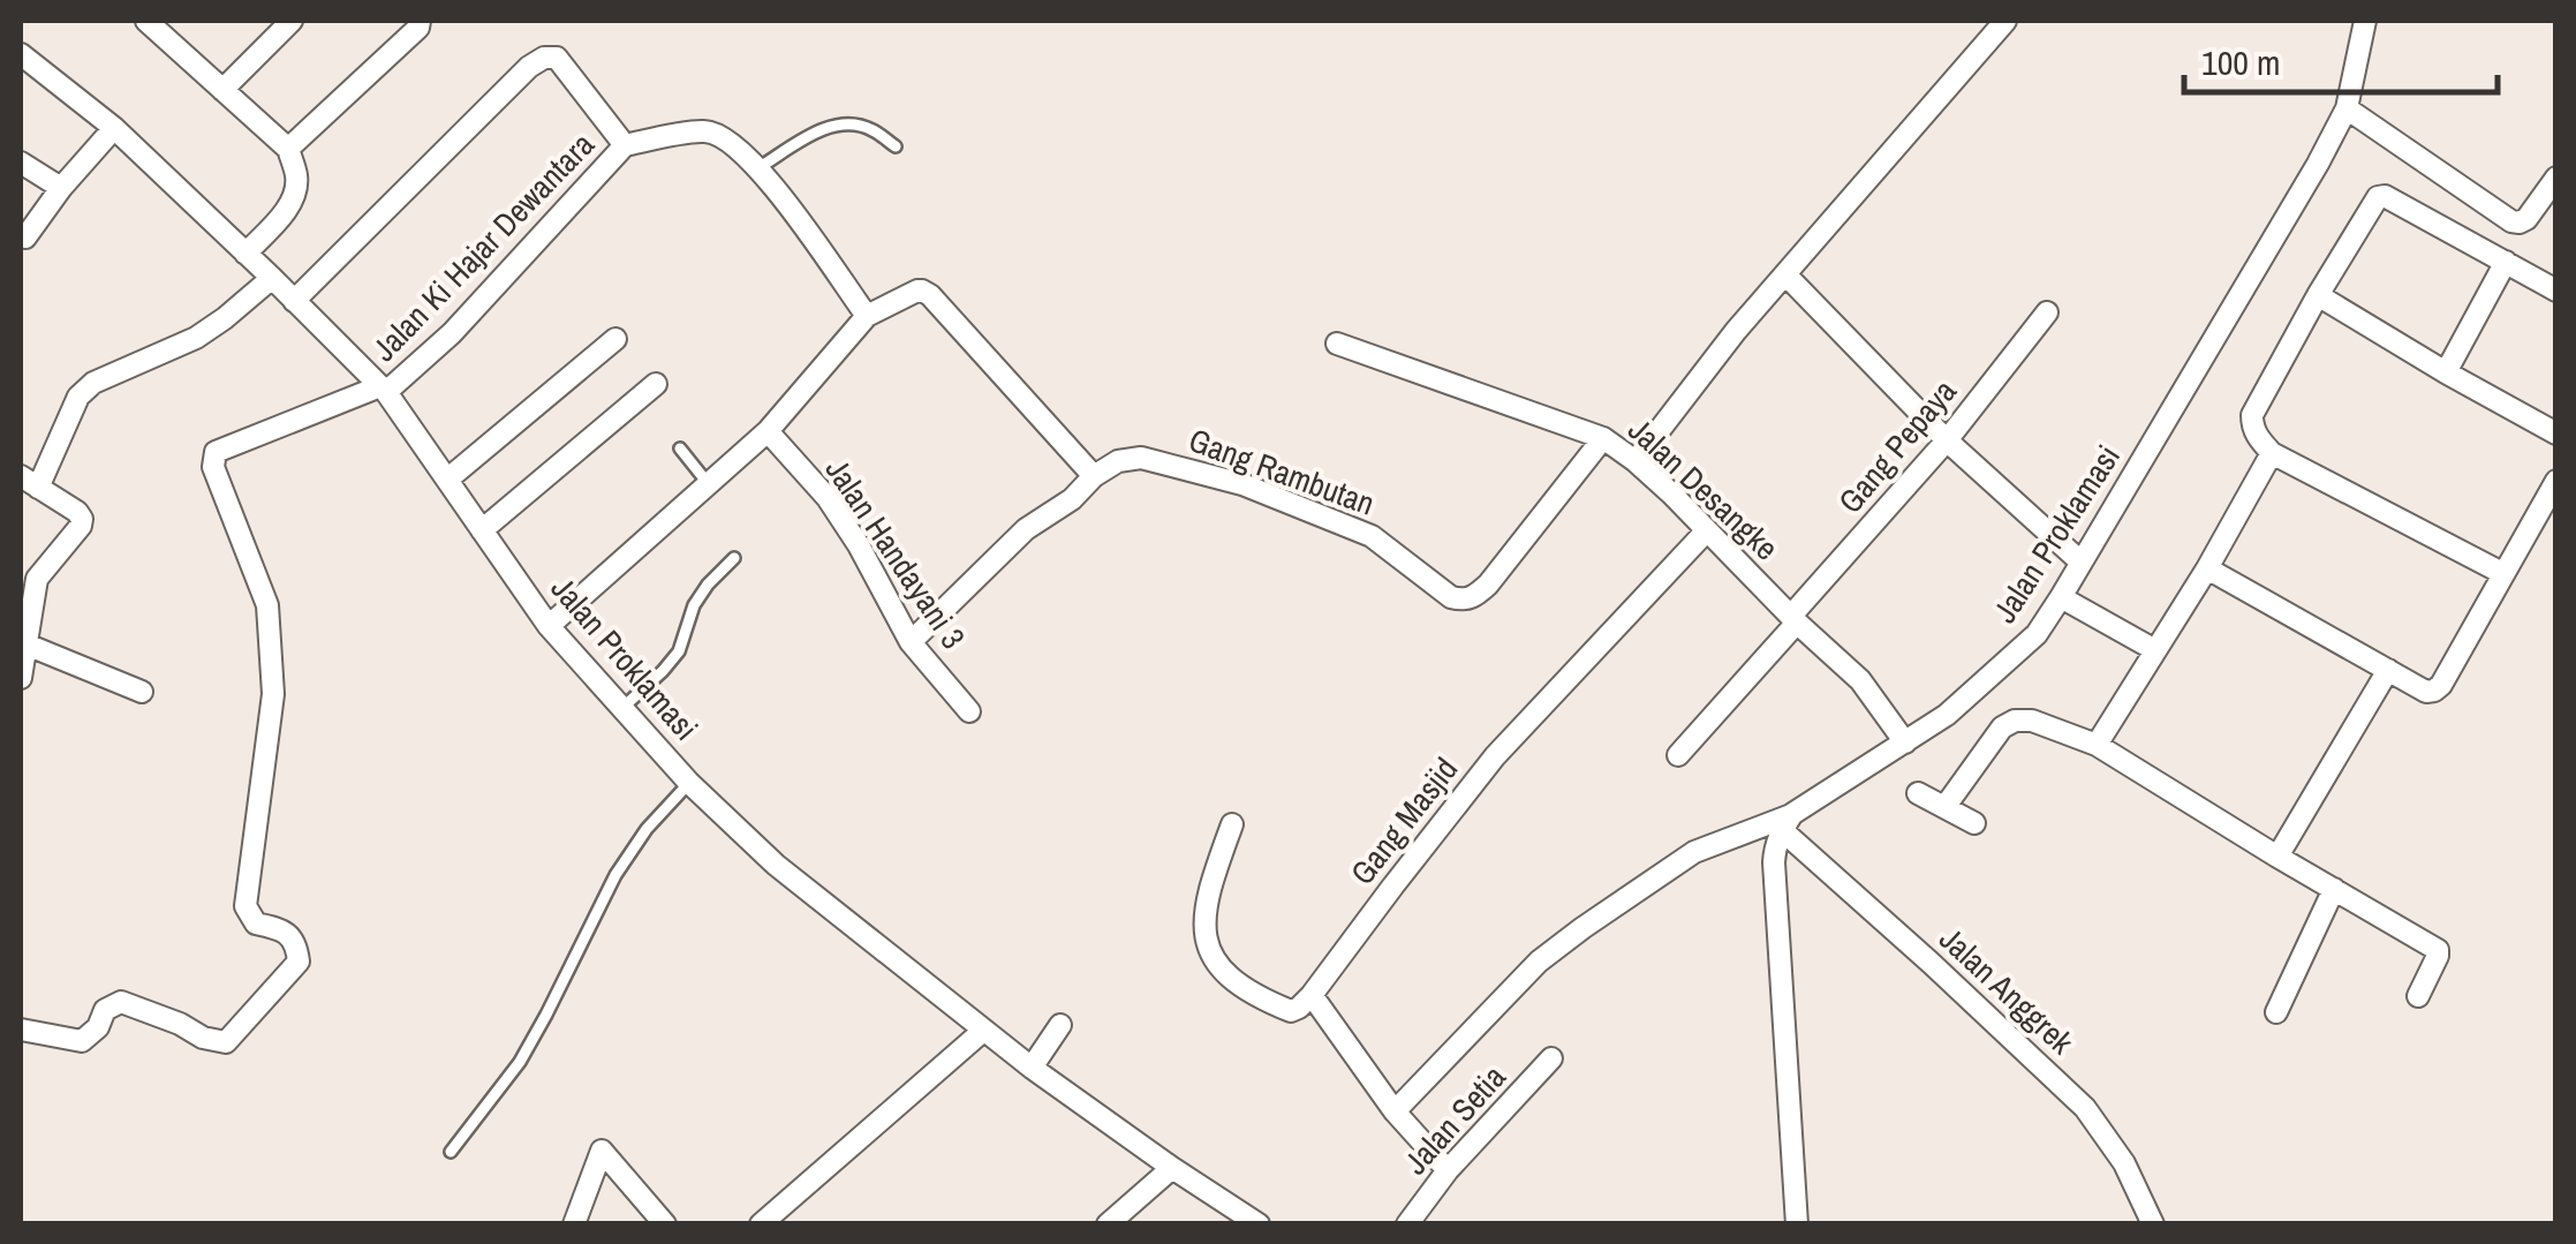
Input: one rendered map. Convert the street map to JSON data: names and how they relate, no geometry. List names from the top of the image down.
{
  "streets": {
    "street": [
      "Jalan Ki Hajar Dewantara",
      "Gang Pepaya",
      "Gang Rambutan",
      "Jalan Desangke",
      "Jalan Proklamasi",
      "Jalan Handayani 3",
      "Gang Masjid",
      "Jalan Anggrek",
      "Jalan Setia"
    ]
  },
  "crossings": [
    ["Jalan Ki Hajar Dewantara", "Jalan Proklamasi"],
    ["Gang Pepaya", "Jalan Desangke"],
    ["Gang Rambutan", "Jalan Desangke"],
    ["Gang Rambutan", "Jalan Handayani 3"],
    ["Jalan Desangke", "Jalan Proklamasi"],
    ["Jalan Desangke", "Gang Masjid"],
    ["Jalan Proklamasi", "Jalan Anggrek"]
  ],
  "scale_bar": "100 m"
}
